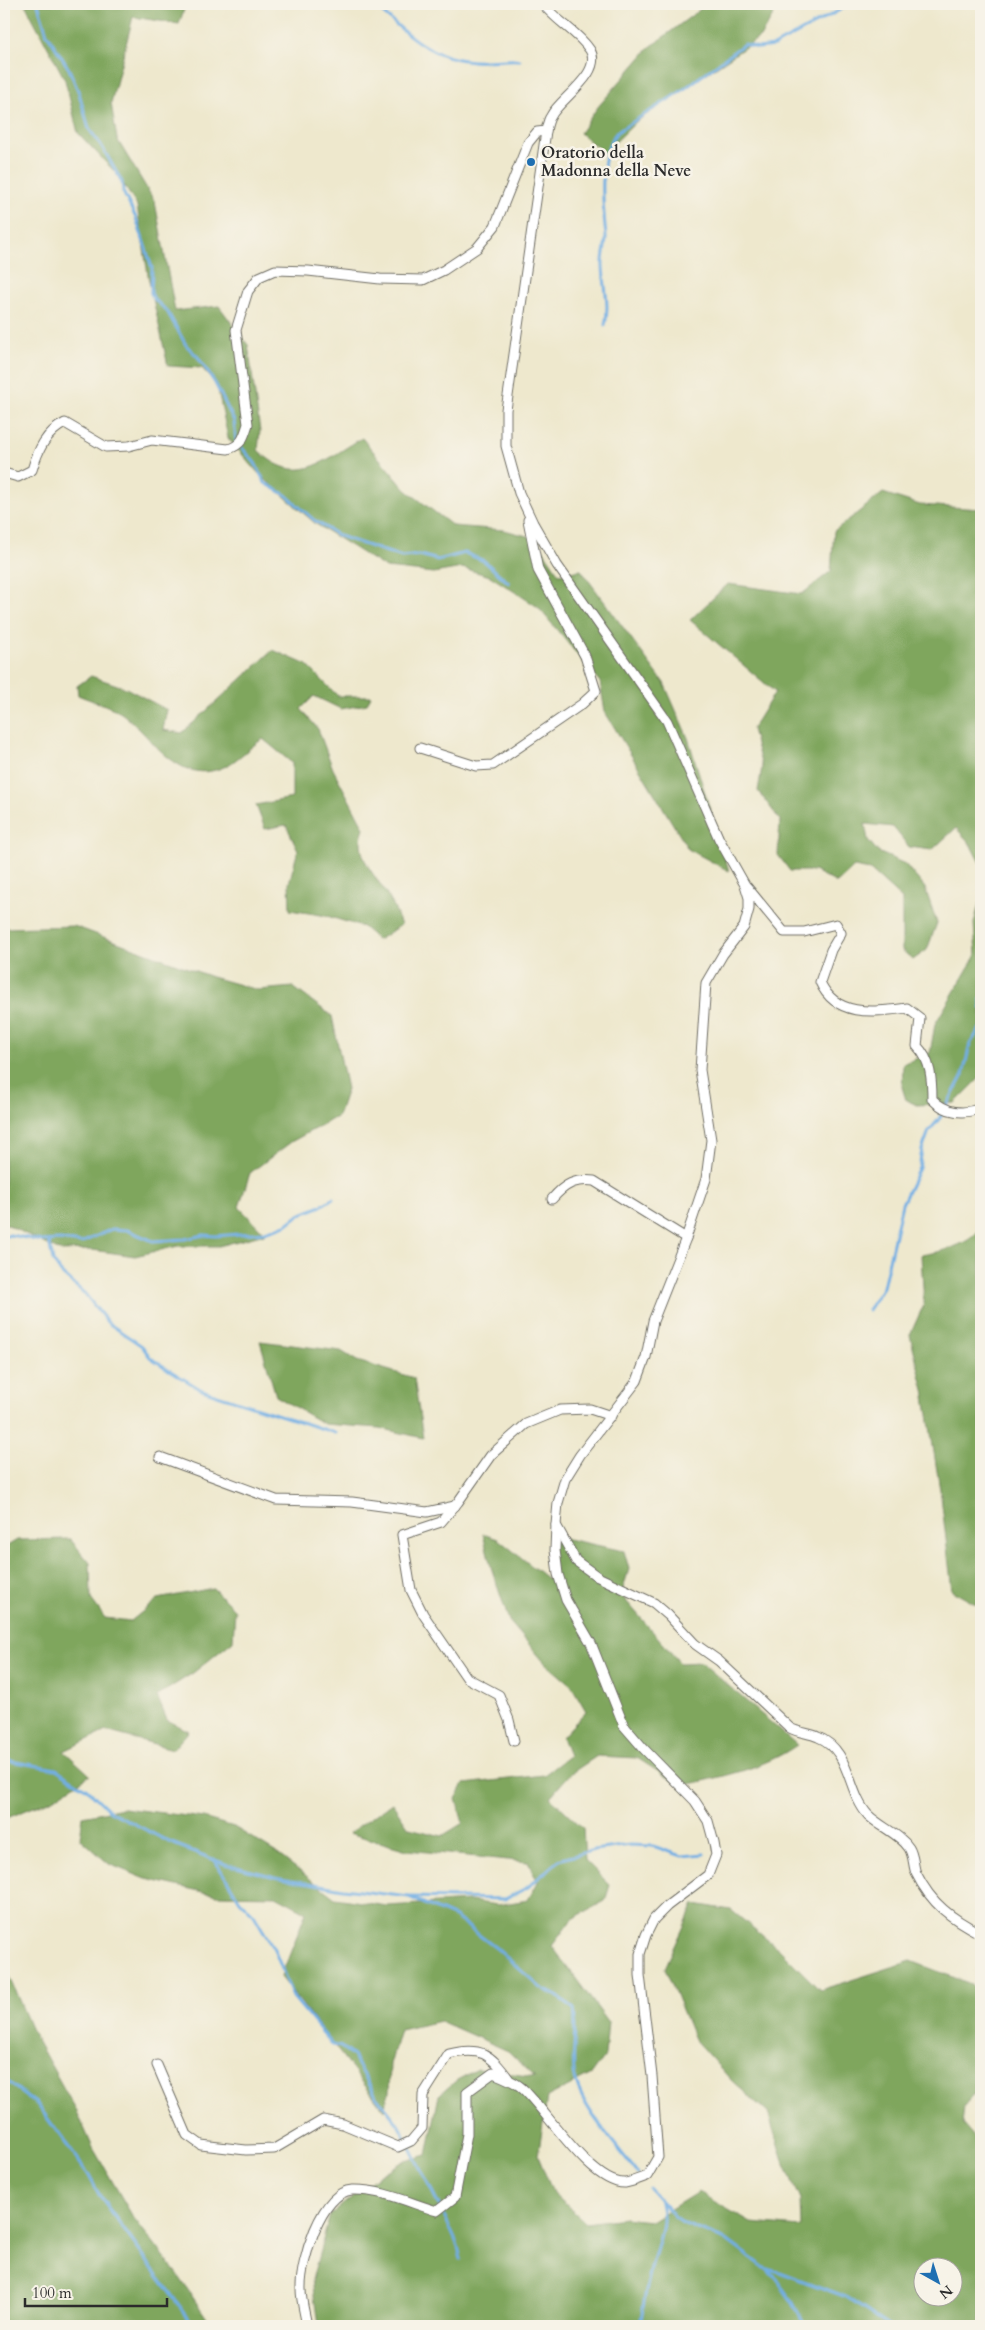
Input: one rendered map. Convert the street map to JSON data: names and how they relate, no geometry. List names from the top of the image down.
{
  "places": ["Oratorio della Madonna della Neve"],
  "scale_bar": "100 m",
  "north": "bottom right"
}
